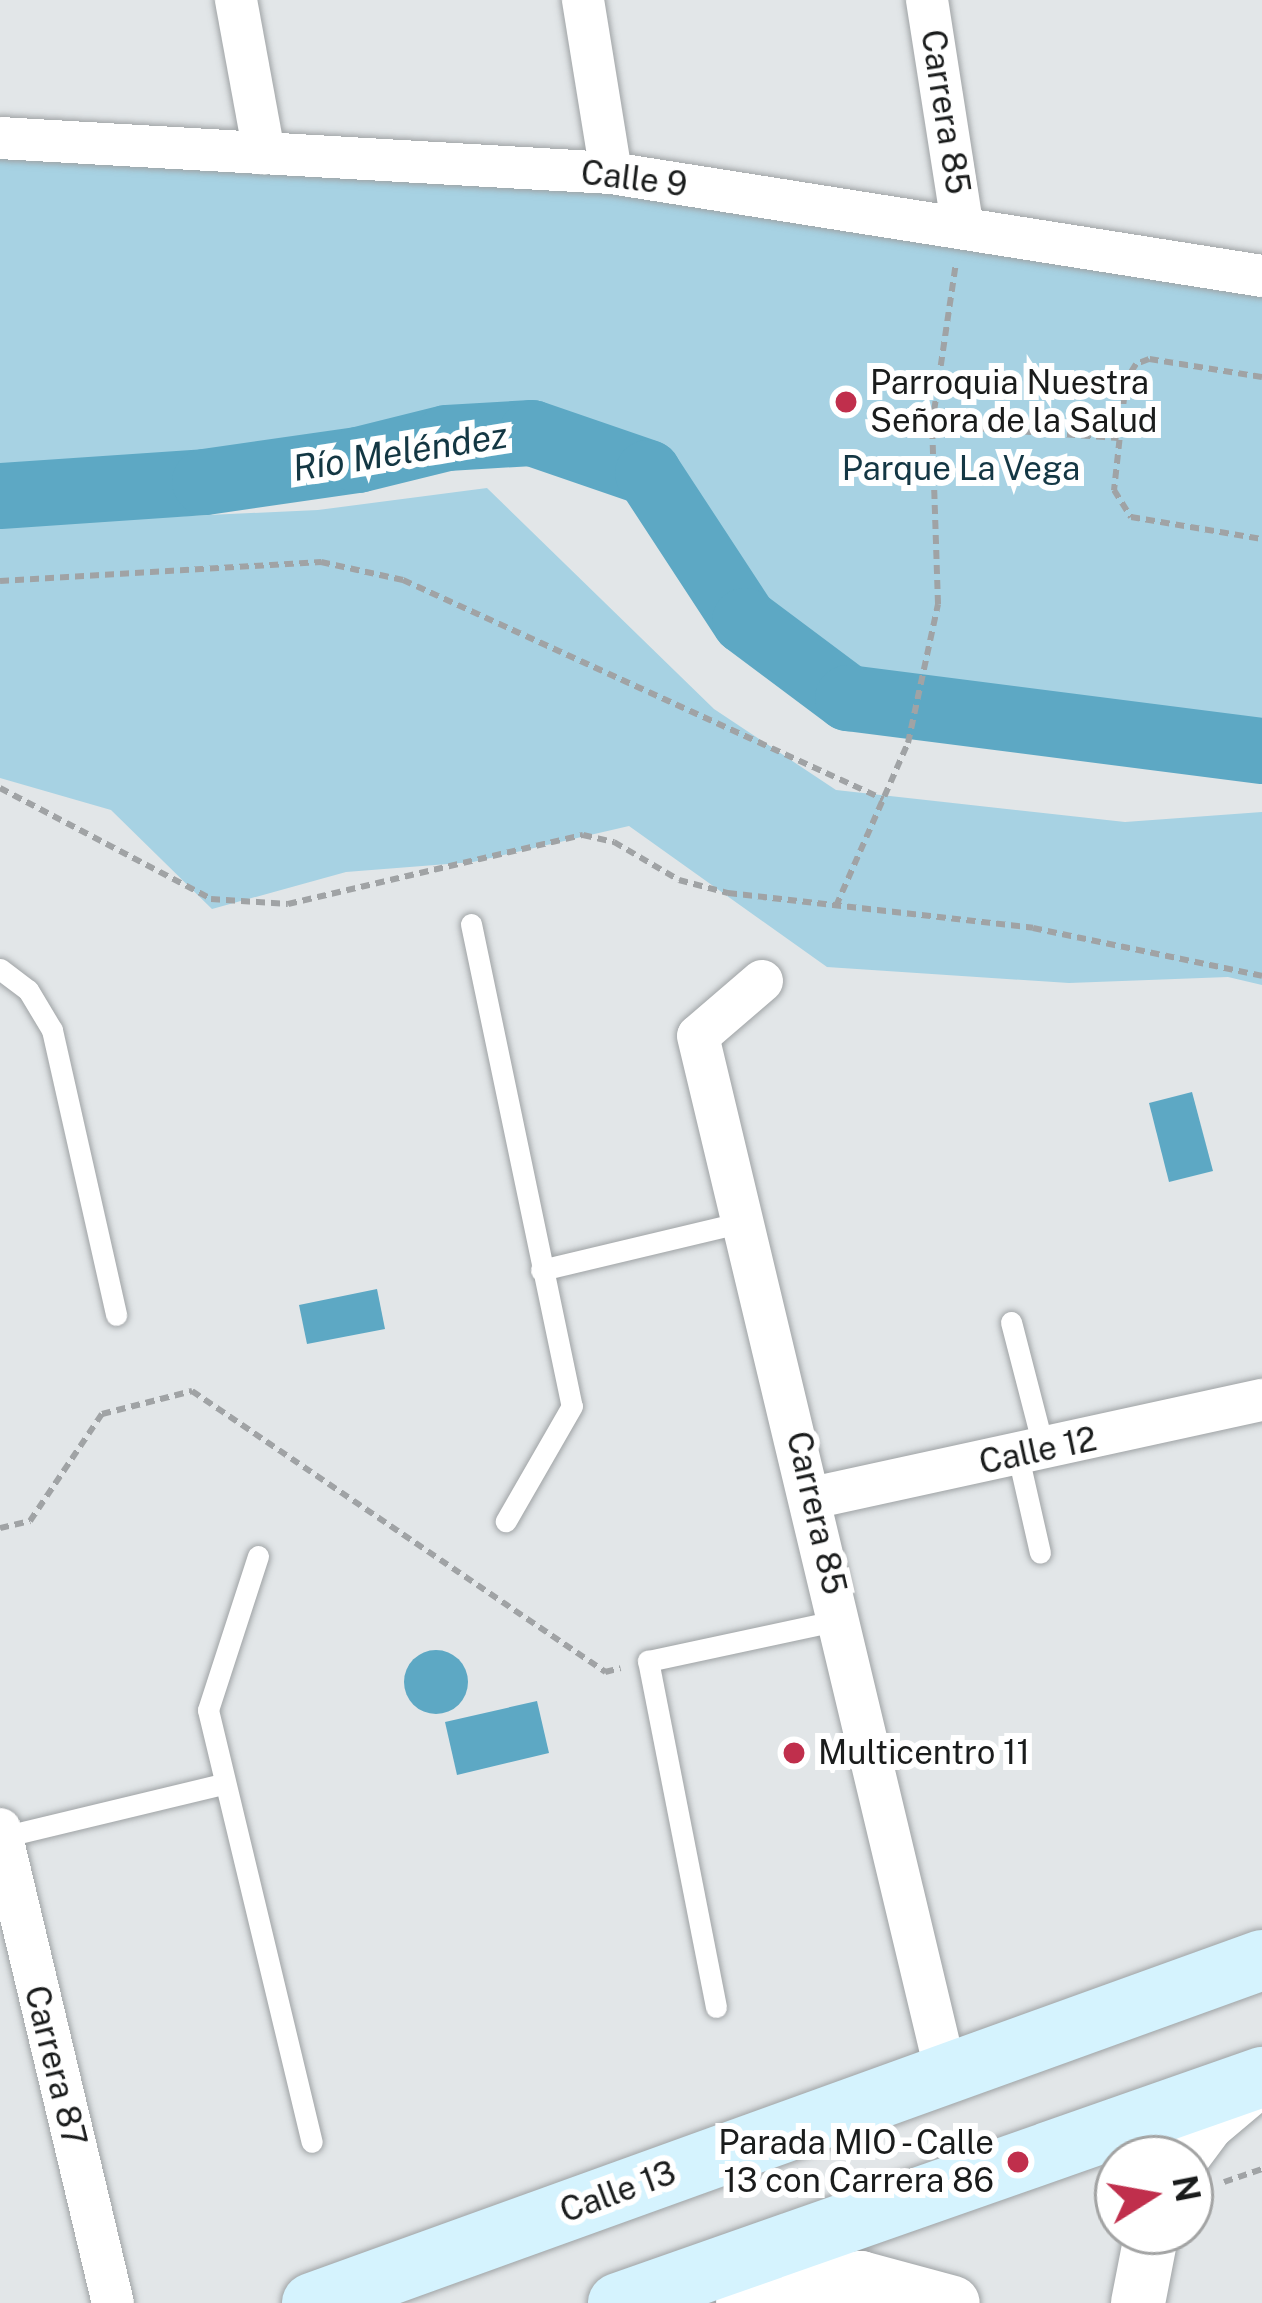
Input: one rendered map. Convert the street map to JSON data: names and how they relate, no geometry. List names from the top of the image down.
{
  "streets": {
    "main road": ["Calle 13"],
    "street": [
      "Carrera 85",
      "Calle 9",
      "Calle 12",
      "Carrera 87"
    ]
  },
  "crossings": [
    ["Carrera 85", "Calle 9"],
    ["Carrera 85", "Calle 12"],
    ["Carrera 85", "Calle 13"]
  ],
  "water": ["Río Meléndez"],
  "parks": ["Parque La Vega"],
  "places": ["Parroquia Nuestra Señora de la Salud", "Multicentro 11", "Parada MIO - Calle 13 con Carrera 86"],
  "north": "right"
}
